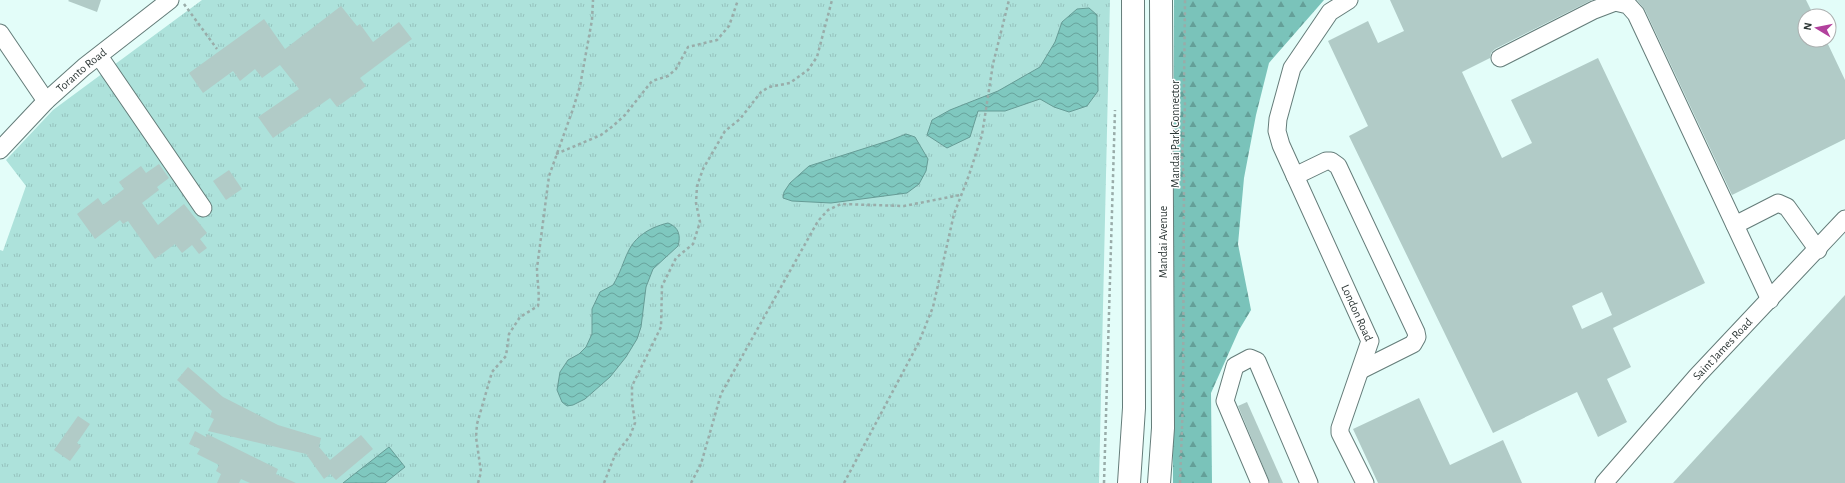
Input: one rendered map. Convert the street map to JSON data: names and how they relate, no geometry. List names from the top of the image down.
{
  "streets": {
    "main road": ["Mandai Avenue"],
    "street": ["Toranto Road", "London Road", "Saint James Road"],
    "path": ["Mandai Park Connector"]
  },
  "north": "left"
}
